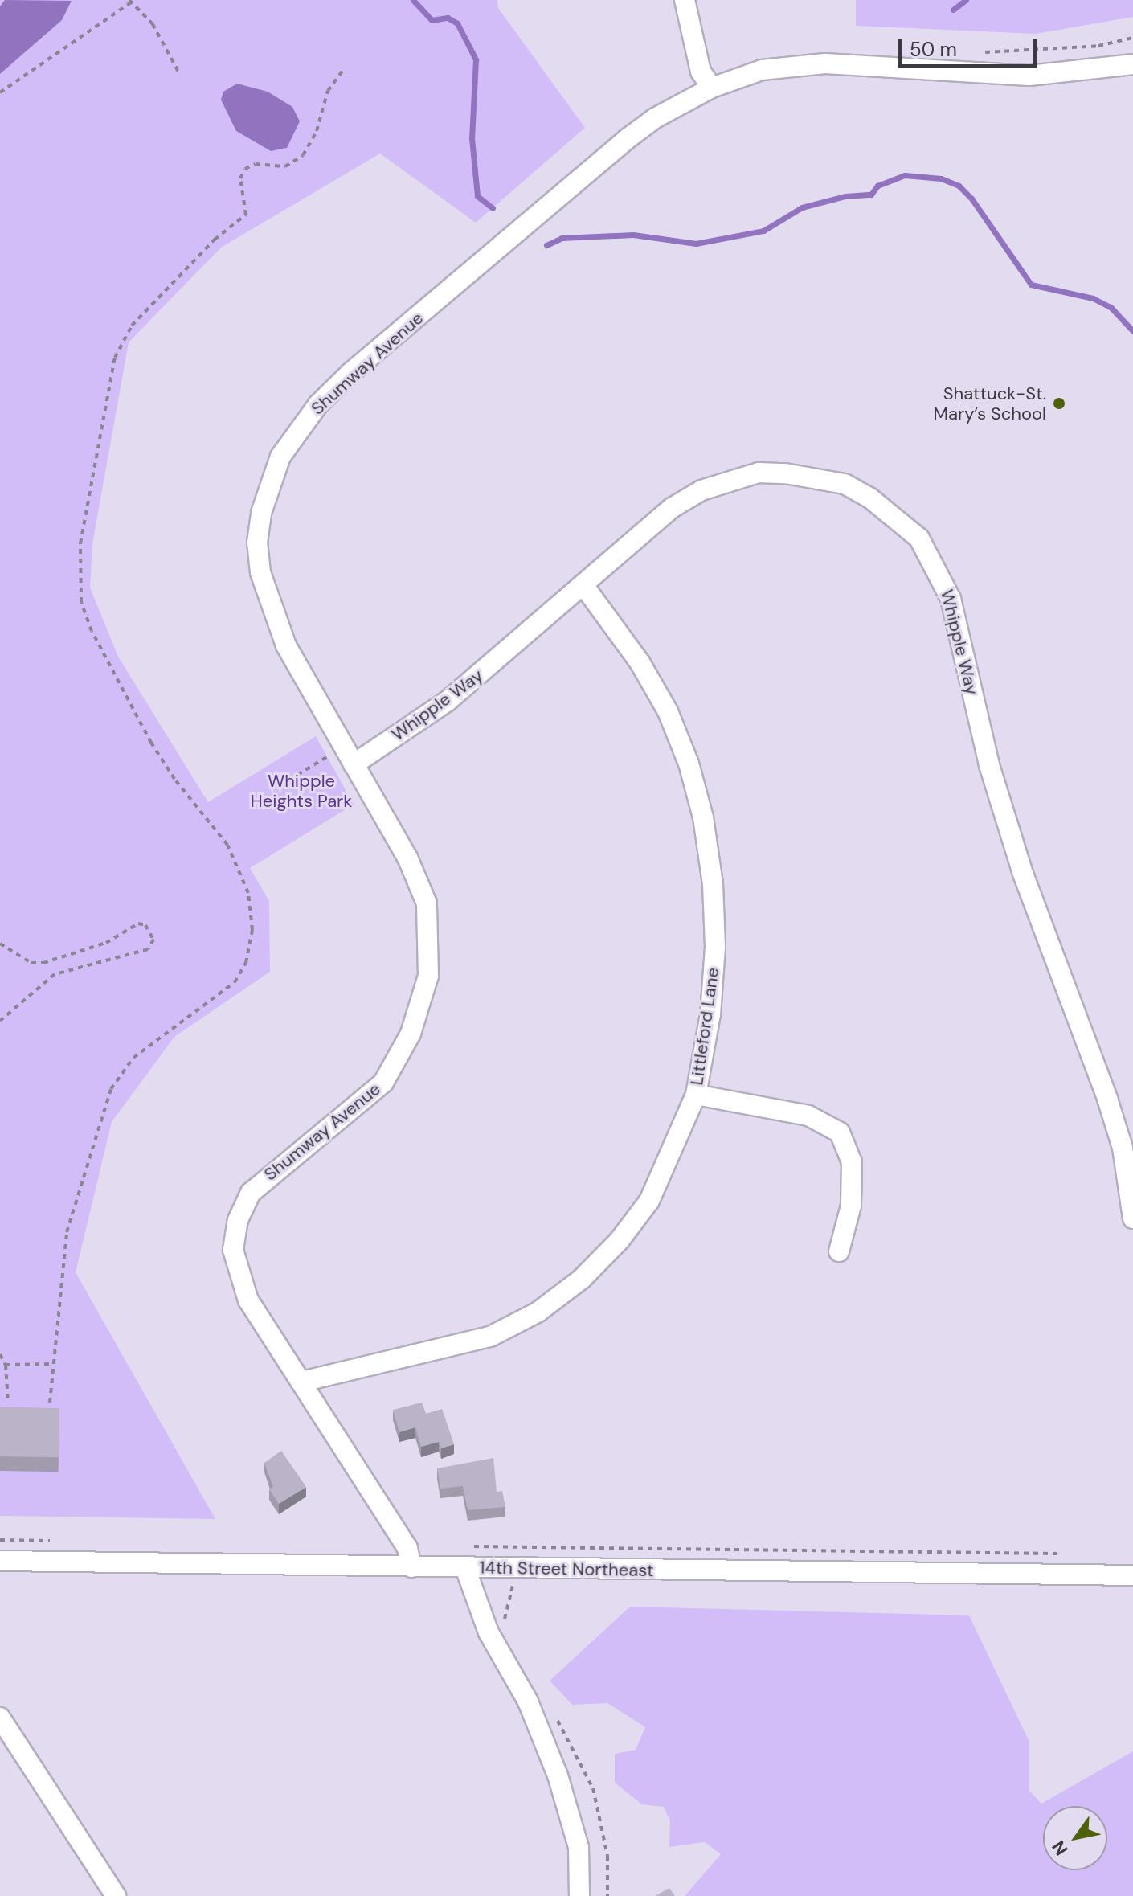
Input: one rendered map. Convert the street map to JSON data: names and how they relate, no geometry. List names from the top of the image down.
{
  "streets": {
    "street": [
      "Shumway Avenue",
      "Whipple Way",
      "Littleford Lane",
      "14th Street Northeast"
    ]
  },
  "crossings": [
    ["Shumway Avenue", "Whipple Way"],
    ["Shumway Avenue", "Littleford Lane"],
    ["Shumway Avenue", "14th Street Northeast"],
    ["Whipple Way", "Littleford Lane"]
  ],
  "parks": ["Whipple Heights Park"],
  "places": ["Shattuck-St. Mary’s School"],
  "scale_bar": "50 m",
  "north": "bottom left"
}
